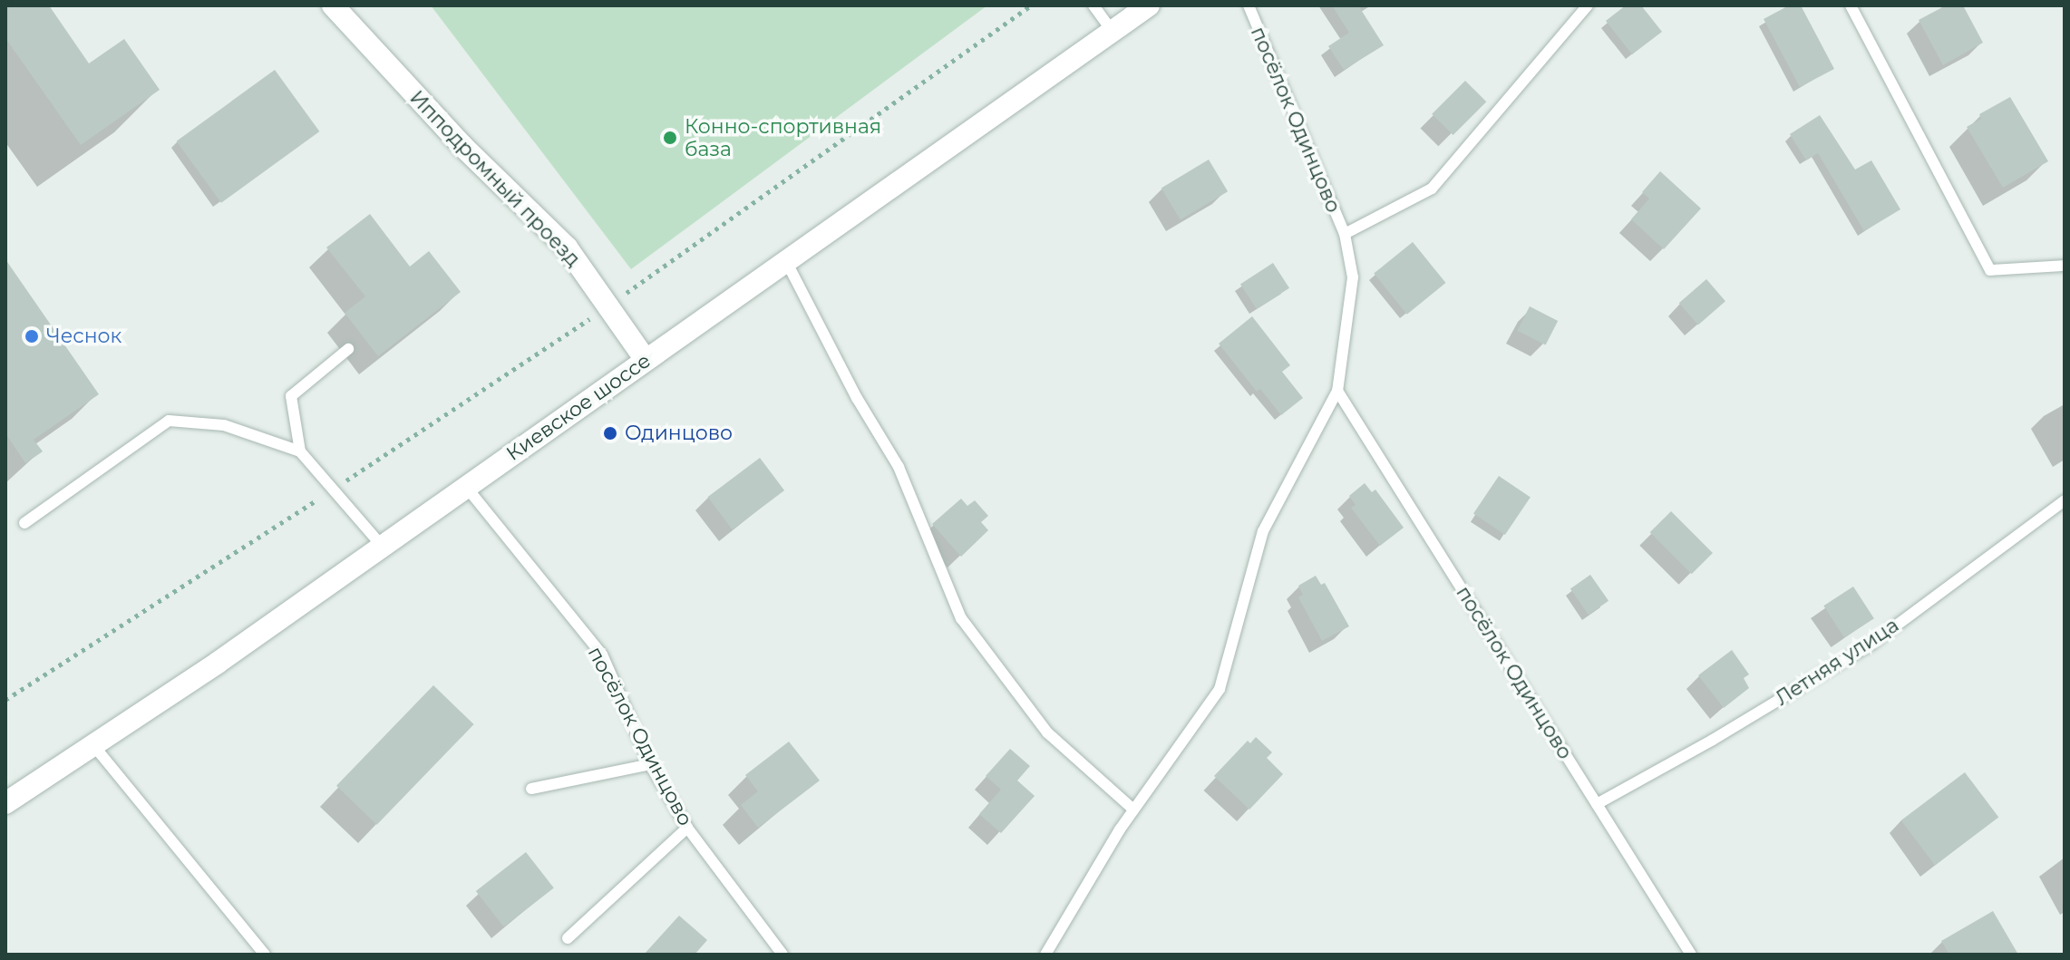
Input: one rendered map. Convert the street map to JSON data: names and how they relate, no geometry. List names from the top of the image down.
{
  "streets": {
    "main road": ["Ипподромный проезд", "Киевское шоссе"],
    "lane": ["посёлок Одинцово", "Летняя улица"]
  },
  "crossings": [
    ["посёлок Одинцово", "Киевское шоссе"],
    ["посёлок Одинцово", "Летняя улица"],
    ["Ипподромный проезд", "Киевское шоссе"]
  ],
  "places": ["Конно-спортивная база", "Чеснок", "Одинцово"]
}
